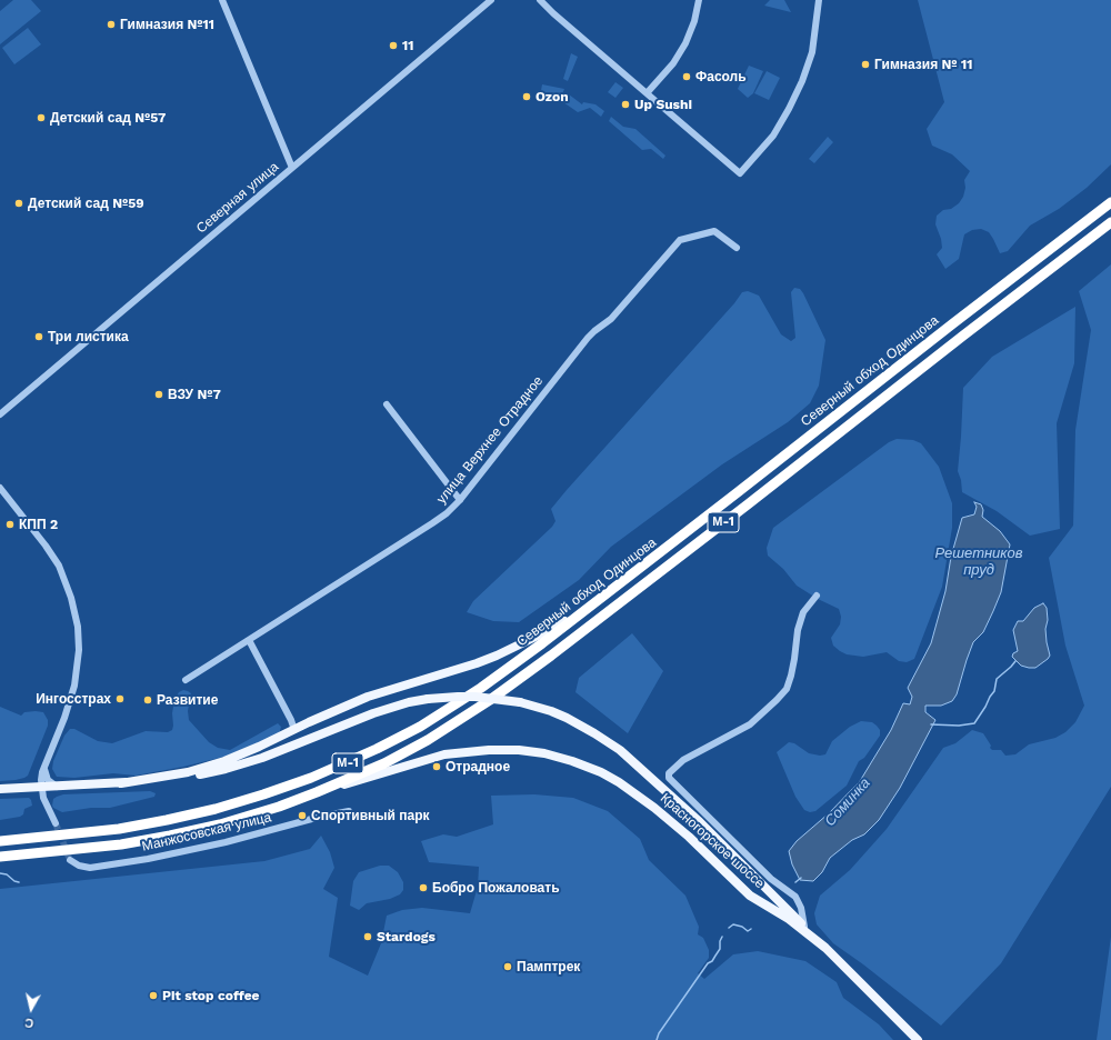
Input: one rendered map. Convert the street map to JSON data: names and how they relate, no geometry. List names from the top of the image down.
{
  "streets": {
    "highway": ["Северный обход Одинцова", "М-1"],
    "main road": ["Красногорское шоссе"],
    "street": ["Северная улица", "улица Верхнее Отрадное", "Манжосовская улица"]
  },
  "crossings": [
    ["Северный обход Одинцова", "Красногорское шоссе"]
  ],
  "water": ["Решетников пруд", "Соминка"],
  "places": [
    "Гимназия №11",
    "11",
    "Гимназия № 11",
    "Фасоль",
    "Ozon",
    "Up Sushi",
    "Детский сад №57",
    "Детский сад №59",
    "Три листика",
    "ВЗУ №7",
    "КПП 2",
    "Ингосстрах",
    "Развитие",
    "Отрадное",
    "Спортивный парк",
    "Бобро Пожаловать",
    "Stardogs",
    "Памптрек",
    "Pit stop coffee"
  ],
  "north": "bottom"
}
